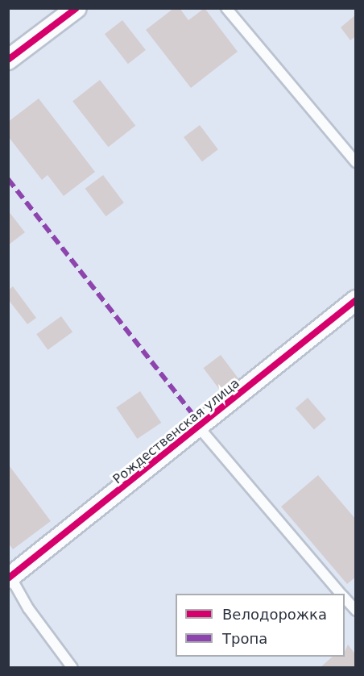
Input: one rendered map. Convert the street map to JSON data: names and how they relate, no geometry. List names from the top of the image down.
{
  "streets": {
    "street": ["Рождественская улица"]
  },
  "legend": ["Велодорожка", "Тропа"]
}
